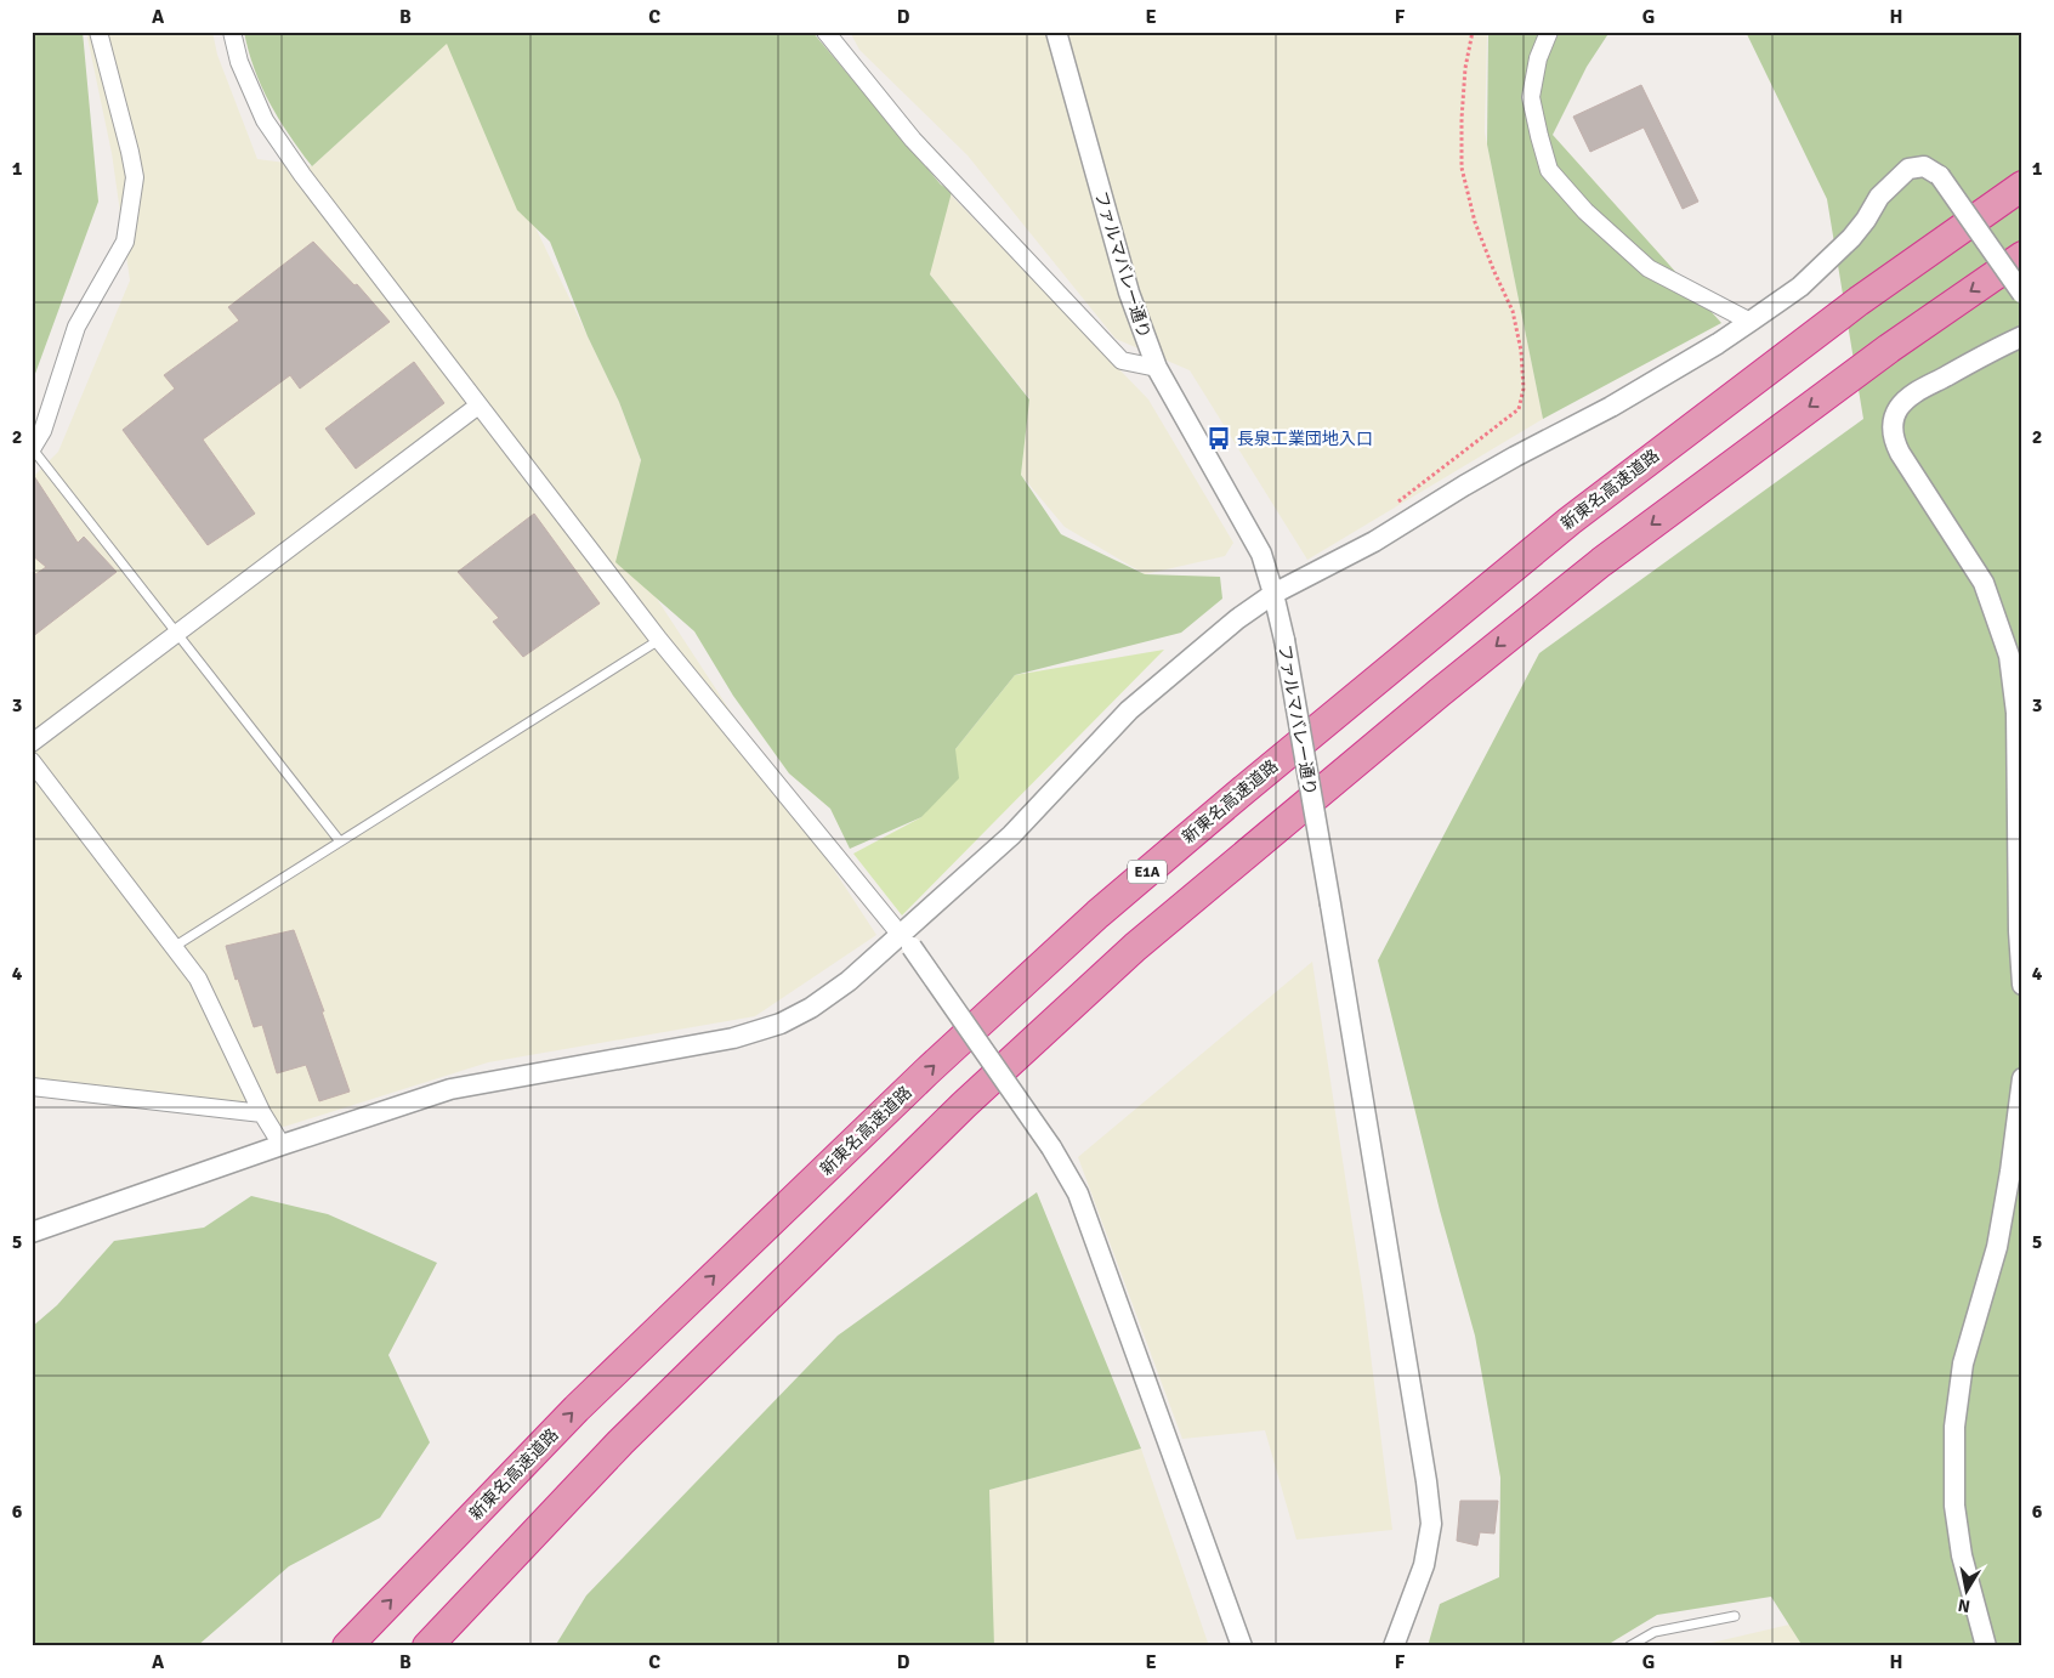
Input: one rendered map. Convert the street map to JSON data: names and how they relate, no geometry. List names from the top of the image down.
{
  "streets": {
    "highway": ["新東名高速道路", "E1A"],
    "street": ["ファルマバレー通り"]
  },
  "places": {
    "bus stop": ["長泉工業団地入口"]
  },
  "north": "bottom",
  "grid": {
    "columns": [
      "A",
      "B",
      "C",
      "D",
      "E",
      "F",
      "G",
      "H"
    ],
    "rows": [
      "1",
      "2",
      "3",
      "4",
      "5",
      "6"
    ]
  }
}
